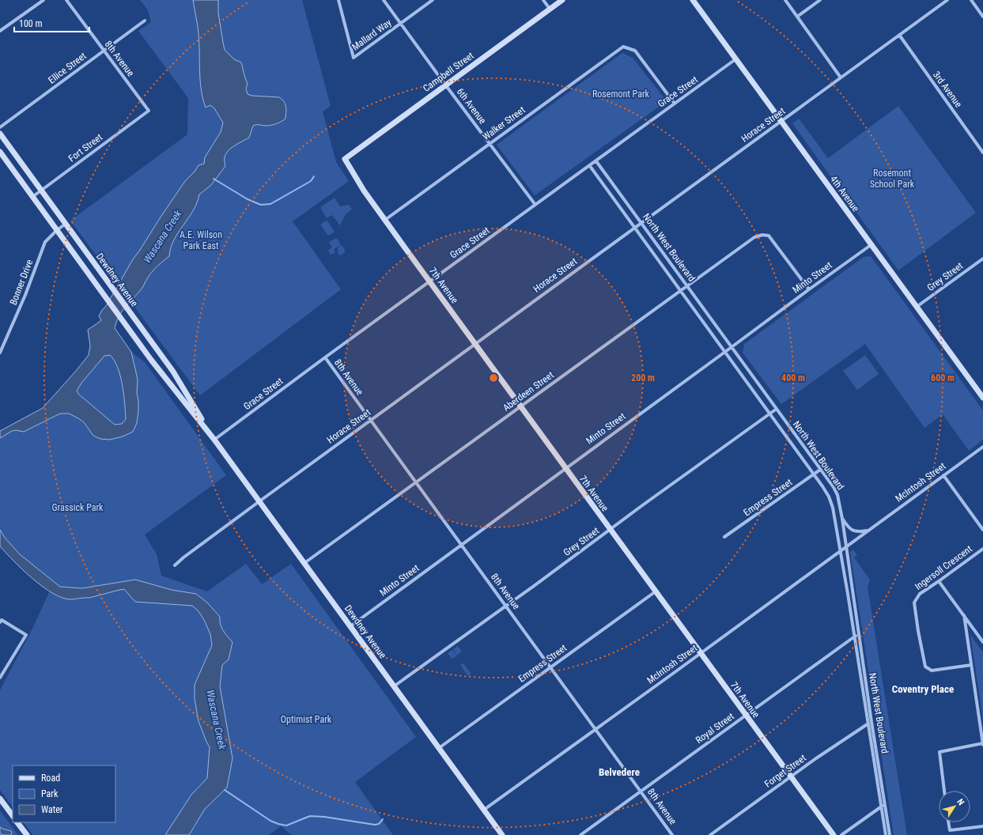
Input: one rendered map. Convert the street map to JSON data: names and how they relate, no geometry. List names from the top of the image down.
{
  "streets": {
    "street": [
      "Mallard Way",
      "8th Avenue",
      "Ellice Street",
      "Campbell Street",
      "3rd Avenue",
      "Grace Street",
      "6th Avenue",
      "Walker Street",
      "Horace Street",
      "Fort Street",
      "4th Avenue",
      "North West Boulevard",
      "Grey Street",
      "Minto Street",
      "Dewdney Avenue",
      "Bonner Drive",
      "7th Avenue",
      "Aberdeen Street",
      "McIntosh Street",
      "Empress Street",
      "Ingersoll Crescent",
      "Royal Street",
      "Forget Street"
    ]
  },
  "crossings": [
    ["Mallard Way", "6th Avenue"],
    ["8th Avenue", "Ellice Street"],
    ["8th Avenue", "Grace Street"],
    ["8th Avenue", "Horace Street"],
    ["8th Avenue", "Fort Street"],
    ["8th Avenue", "Grey Street"],
    ["8th Avenue", "Minto Street"],
    ["8th Avenue", "Aberdeen Street"],
    ["8th Avenue", "McIntosh Street"],
    ["8th Avenue", "Empress Street"],
    ["8th Avenue", "Royal Street"],
    ["Campbell Street", "6th Avenue"],
    ["Campbell Street", "7th Avenue"],
    ["3rd Avenue", "Horace Street"],
    ["Grace Street", "6th Avenue"],
    ["Grace Street", "Walker Street"],
    ["Grace Street", "4th Avenue"],
    ["Grace Street", "North West Boulevard"],
    ["Grace Street", "Dewdney Avenue"],
    ["Grace Street", "7th Avenue"],
    ["6th Avenue", "Walker Street"],
    ["Walker Street", "7th Avenue"],
    ["Horace Street", "4th Avenue"],
    ["Horace Street", "North West Boulevard"],
    ["Horace Street", "Dewdney Avenue"],
    ["Horace Street", "7th Avenue"],
    ["Fort Street", "Dewdney Avenue"],
    ["4th Avenue", "Grey Street"],
    ["4th Avenue", "Minto Street"],
    ["North West Boulevard", "Grey Street"],
    ["North West Boulevard", "Minto Street"],
    ["North West Boulevard", "Aberdeen Street"],
    ["North West Boulevard", "McIntosh Street"],
    ["North West Boulevard", "Empress Street"],
    ["North West Boulevard", "Royal Street"],
    ["North West Boulevard", "Forget Street"],
    ["Grey Street", "Dewdney Avenue"],
    ["Grey Street", "7th Avenue"],
    ["Minto Street", "Dewdney Avenue"],
    ["Minto Street", "7th Avenue"],
    ["Minto Street", "Aberdeen Street"],
    ["Dewdney Avenue", "Bonner Drive"],
    ["Dewdney Avenue", "Aberdeen Street"],
    ["Dewdney Avenue", "McIntosh Street"],
    ["Dewdney Avenue", "Empress Street"],
    ["7th Avenue", "Aberdeen Street"],
    ["7th Avenue", "McIntosh Street"],
    ["7th Avenue", "Empress Street"],
    ["7th Avenue", "Royal Street"],
    ["7th Avenue", "Forget Street"]
  ],
  "districts": ["Coventry Place", "Belvedere"],
  "water": ["Wascana Creek"],
  "parks": [
    "Rosemont Park",
    "Rosemont School Park",
    "A.E. Wilson Park East",
    "Grassick Park",
    "Optimist Park"
  ],
  "legend": ["Road", "Park", "Water"],
  "scale_bar": "100 m",
  "north": "top right",
  "rings": ["200 m", "400 m", "600 m"]
}
